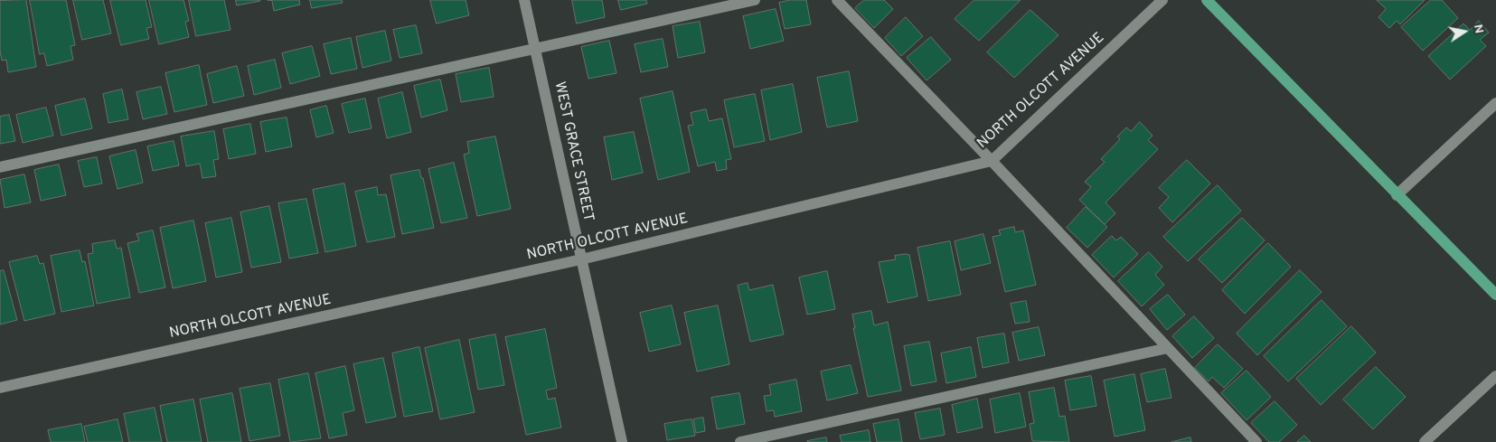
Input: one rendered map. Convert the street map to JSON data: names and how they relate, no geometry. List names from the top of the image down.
{
  "streets": {
    "street": ["NORTH OLCOTT AVENUE", "WEST GRACE STREET"]
  },
  "crossings": [
    ["NORTH OLCOTT AVENUE", "WEST GRACE STREET"]
  ],
  "north": "right"
}
